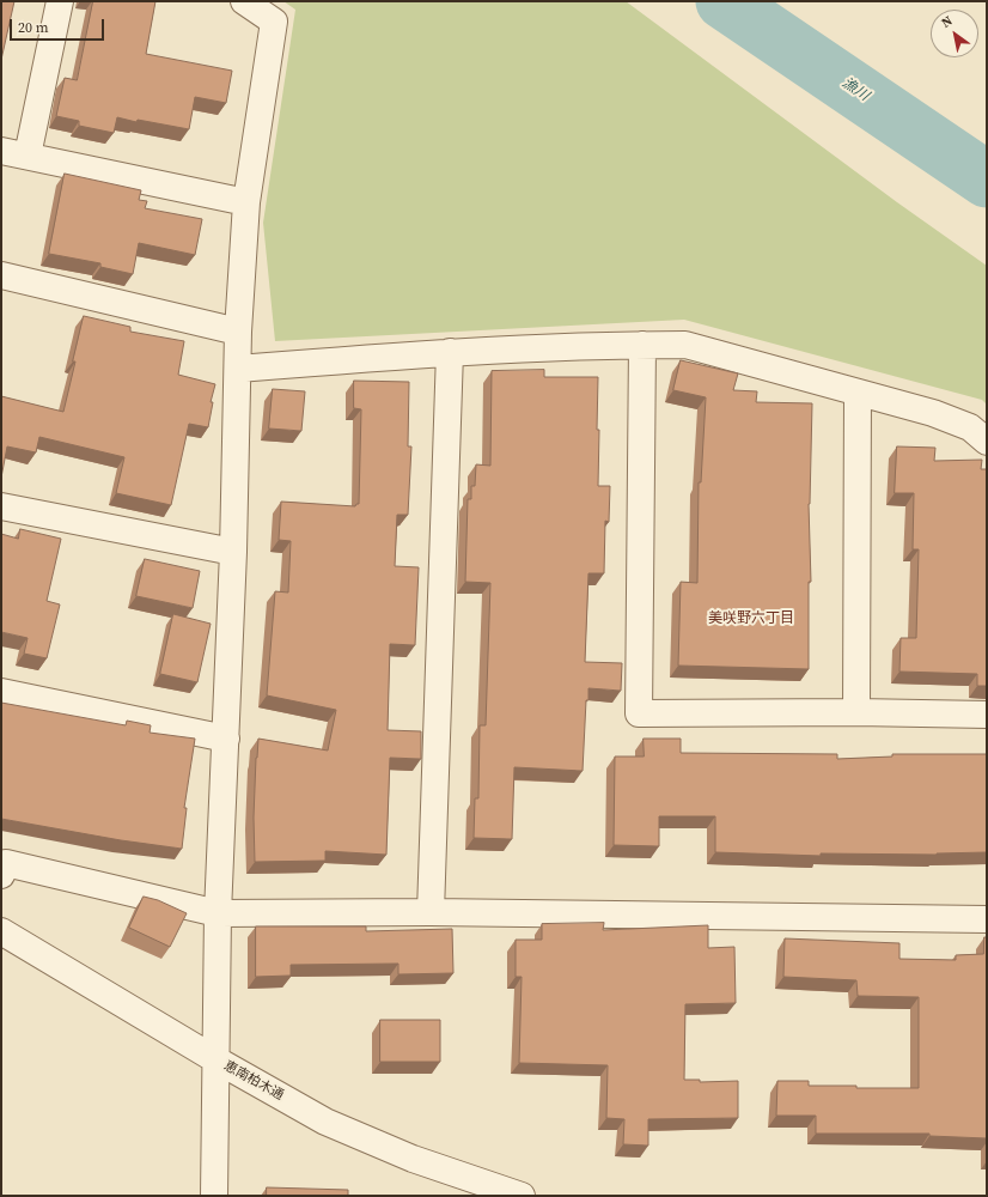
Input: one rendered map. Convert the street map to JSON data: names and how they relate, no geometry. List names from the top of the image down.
{
  "streets": {
    "street": ["恵南柏木通"]
  },
  "districts": ["美咲野六丁目"],
  "water": ["漁川"],
  "scale_bar": "20 m",
  "north": "top left"
}
